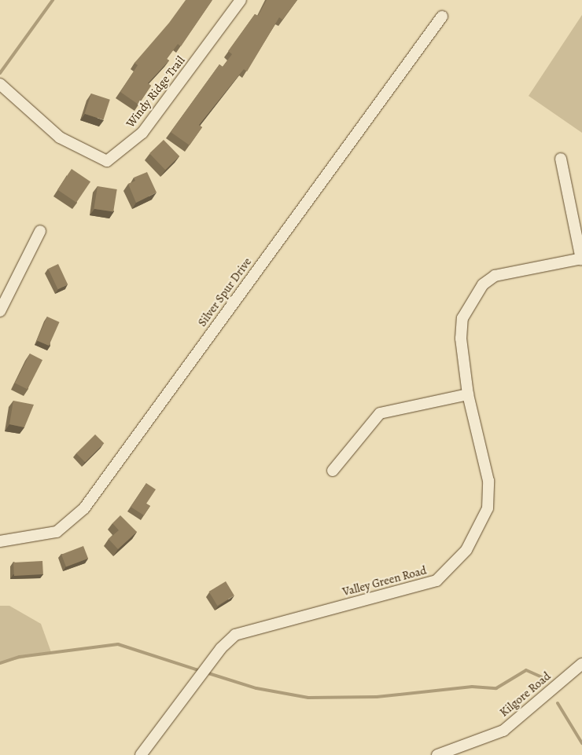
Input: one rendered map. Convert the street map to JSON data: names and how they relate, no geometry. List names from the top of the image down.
{
  "streets": {
    "street": [
      "Windy Ridge Trail",
      "Silver Spur Drive",
      "Valley Green Road",
      "Kilgore Road"
    ]
  }
}
